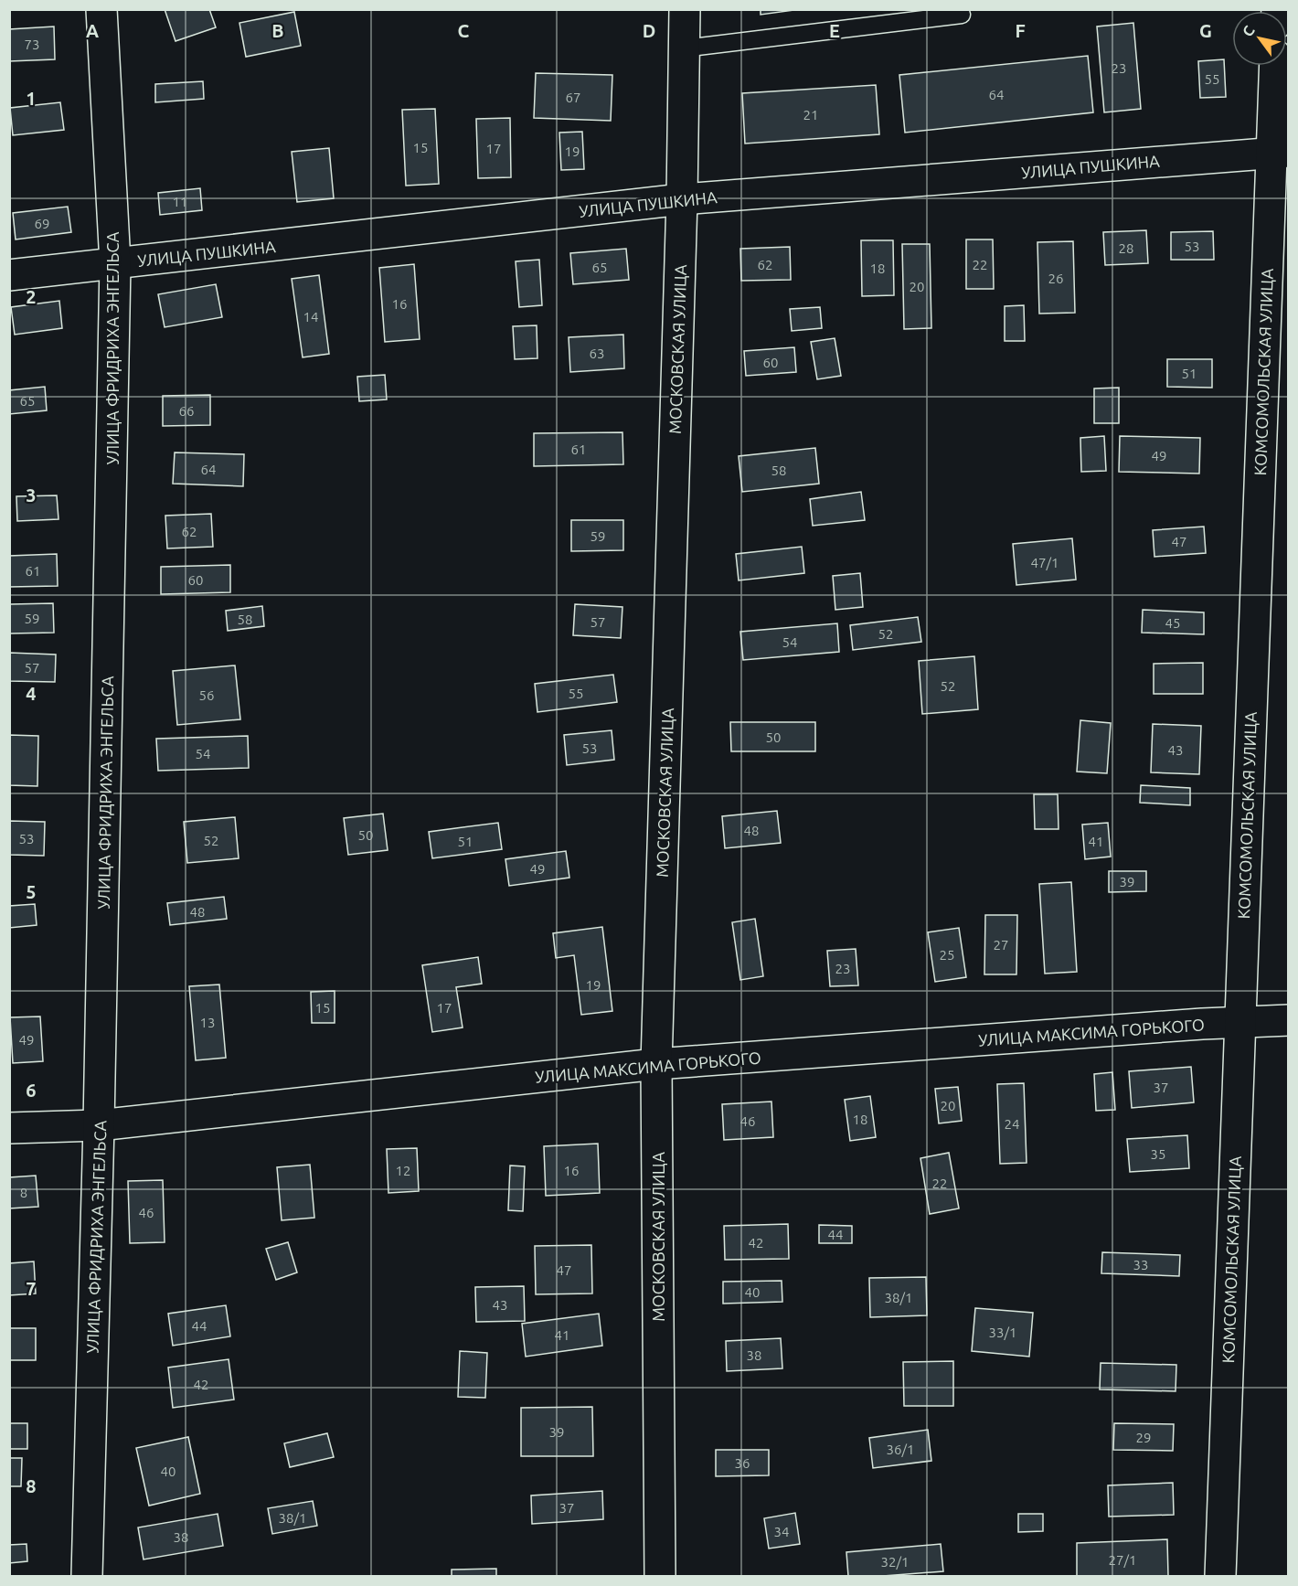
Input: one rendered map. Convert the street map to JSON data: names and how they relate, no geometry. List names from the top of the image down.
{
  "streets": {
    "street": [
      "УЛИЦА ПУШКИНА",
      "УЛИЦА ФРИДРИХА ЭНГЕЛЬСА",
      "МОСКОВСКАЯ УЛИЦА",
      "КОМСОМОЛЬСКАЯ УЛИЦА",
      "УЛИЦА МАКСИМА ГОРЬКОГО"
    ]
  },
  "crossings": [
    ["УЛИЦА ПУШКИНА", "УЛИЦА ФРИДРИХА ЭНГЕЛЬСА"],
    ["УЛИЦА ПУШКИНА", "МОСКОВСКАЯ УЛИЦА"],
    ["УЛИЦА ПУШКИНА", "КОМСОМОЛЬСКАЯ УЛИЦА"],
    ["УЛИЦА ФРИДРИХА ЭНГЕЛЬСА", "УЛИЦА МАКСИМА ГОРЬКОГО"],
    ["МОСКОВСКАЯ УЛИЦА", "УЛИЦА МАКСИМА ГОРЬКОГО"],
    ["КОМСОМОЛЬСКАЯ УЛИЦА", "УЛИЦА МАКСИМА ГОРЬКОГО"]
  ],
  "house_numbers": [
    "73",
    "23",
    "55",
    "64",
    "67",
    "21",
    "15",
    "17",
    "19",
    "11",
    "69",
    "53",
    "28",
    "62",
    "22",
    "65",
    "18",
    "26",
    "20",
    "16",
    "14",
    "63",
    "60",
    "51",
    "65",
    "66",
    "61",
    "49",
    "64",
    "58",
    "62",
    "59",
    "47",
    "47/1",
    "61",
    "60",
    "59",
    "58",
    "57",
    "45",
    "52",
    "54",
    "57",
    "52",
    "55",
    "56",
    "50",
    "53",
    "43",
    "54",
    "48",
    "50",
    "53",
    "52",
    "51",
    "41",
    "49",
    "39",
    "48",
    "27",
    "25",
    "23",
    "19",
    "15",
    "17",
    "13",
    "49",
    "37",
    "20",
    "18",
    "46",
    "24",
    "35",
    "12",
    "16",
    "22",
    "8",
    "46",
    "44",
    "42",
    "33",
    "47",
    "40",
    "38/1",
    "43",
    "44",
    "33/1",
    "41",
    "38",
    "42",
    "39",
    "29",
    "36/1",
    "36",
    "40",
    "37",
    "38/1",
    "34",
    "38",
    "27/1",
    "32/1"
  ],
  "north": "top left",
  "grid": {
    "columns": [
      "A",
      "B",
      "C",
      "D",
      "E",
      "F",
      "G"
    ],
    "rows": [
      "1",
      "2",
      "3",
      "4",
      "5",
      "6",
      "7",
      "8"
    ]
  }
}
